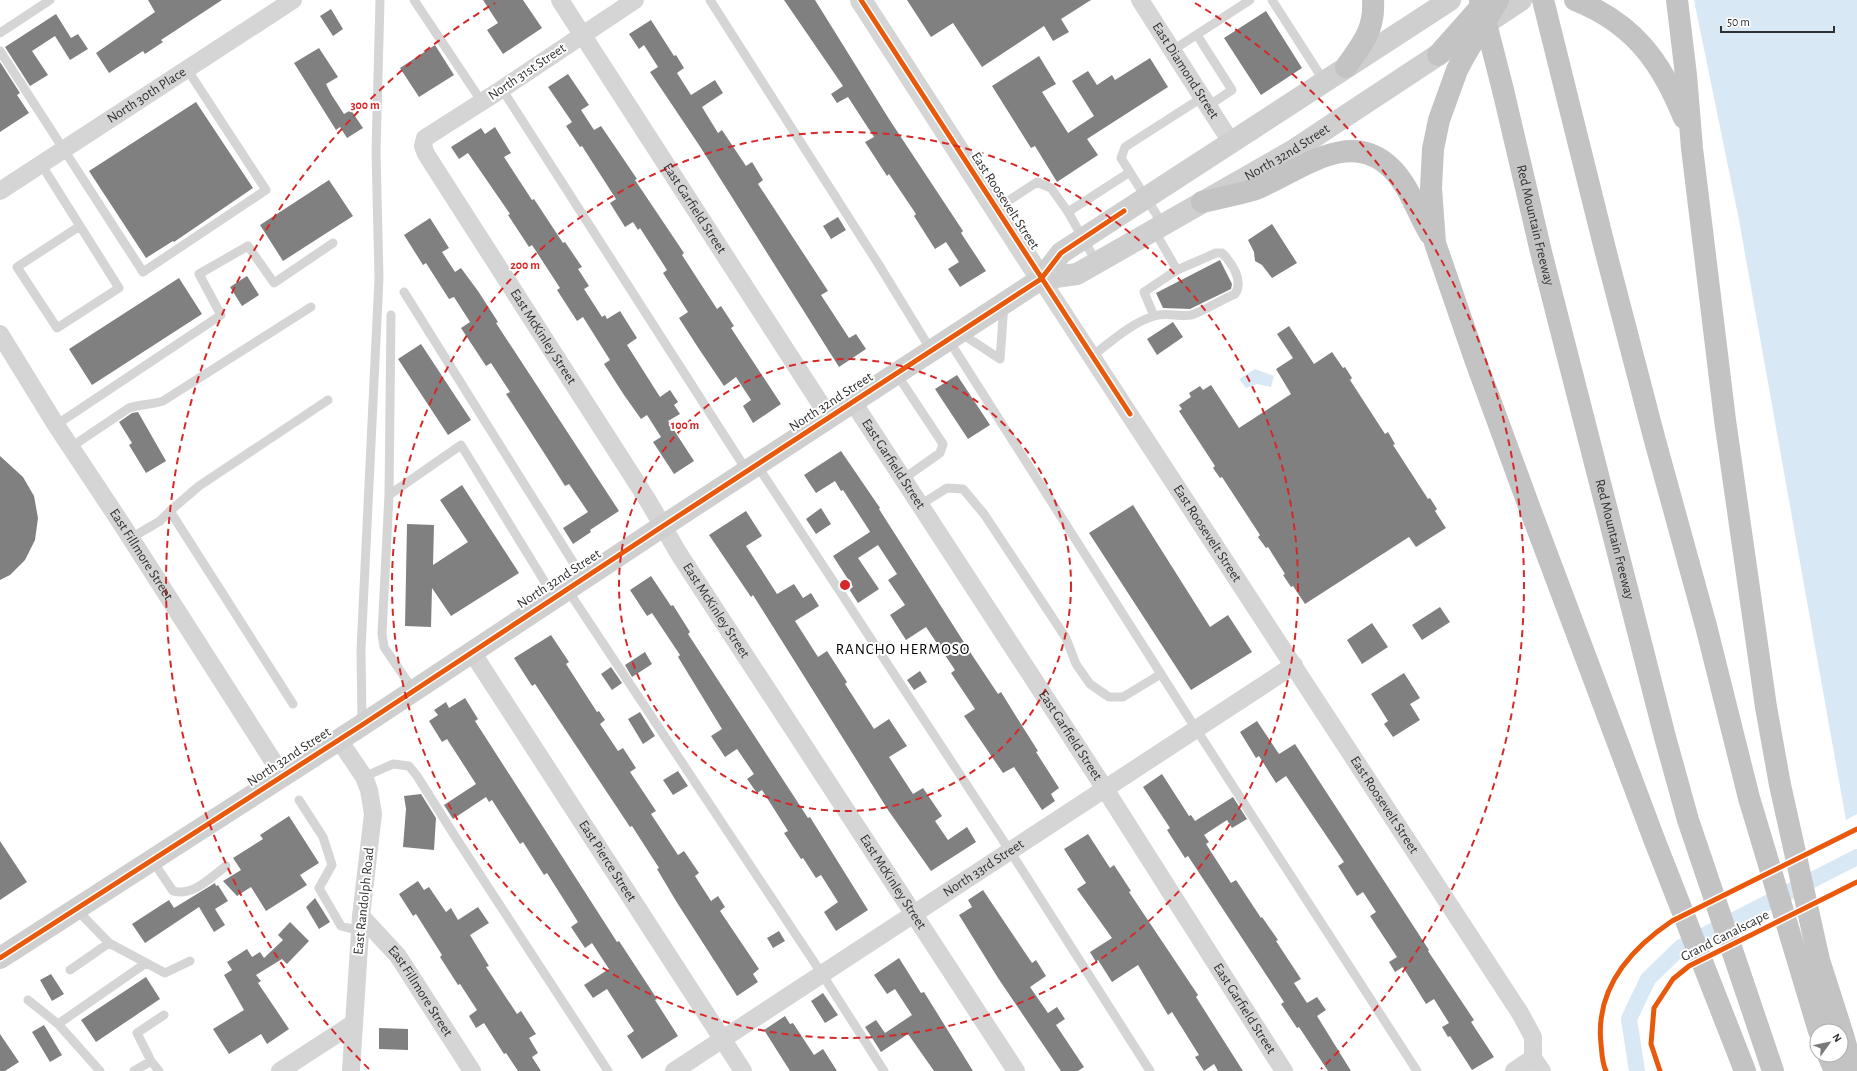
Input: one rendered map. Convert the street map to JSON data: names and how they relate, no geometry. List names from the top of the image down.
{
  "streets": {
    "highway": ["Red Mountain Freeway"],
    "main road": ["North 32nd Street"],
    "street": [
      "East Diamond Street",
      "North 31st Street",
      "North 30th Place",
      "East Roosevelt Street",
      "East Garfield Street",
      "East McKinley Street",
      "East Fillmore Street",
      "East Pierce Street",
      "North 33rd Street",
      "East Randolph Road"
    ],
    "cycle path": ["Grand Canalscape"]
  },
  "crossings": [
    ["East Diamond Street", "North 32nd Street"],
    ["North 31st Street", "East Garfield Street"],
    ["North 31st Street", "East McKinley Street"],
    ["North 32nd Street", "East Roosevelt Street"],
    ["North 32nd Street", "East Garfield Street"],
    ["North 32nd Street", "East McKinley Street"],
    ["North 32nd Street", "East Fillmore Street"],
    ["North 32nd Street", "East Pierce Street"],
    ["North 32nd Street", "East Randolph Road"],
    ["East Roosevelt Street", "North 33rd Street"],
    ["East Garfield Street", "North 33rd Street"],
    ["East McKinley Street", "North 33rd Street"],
    ["East Fillmore Street", "East Randolph Road"],
    ["East Pierce Street", "North 33rd Street"]
  ],
  "districts": ["RANCHO HERMOSO"],
  "scale_bar": "50 m",
  "north": "top right",
  "rings": ["300 m", "200 m", "100 m"]
}
